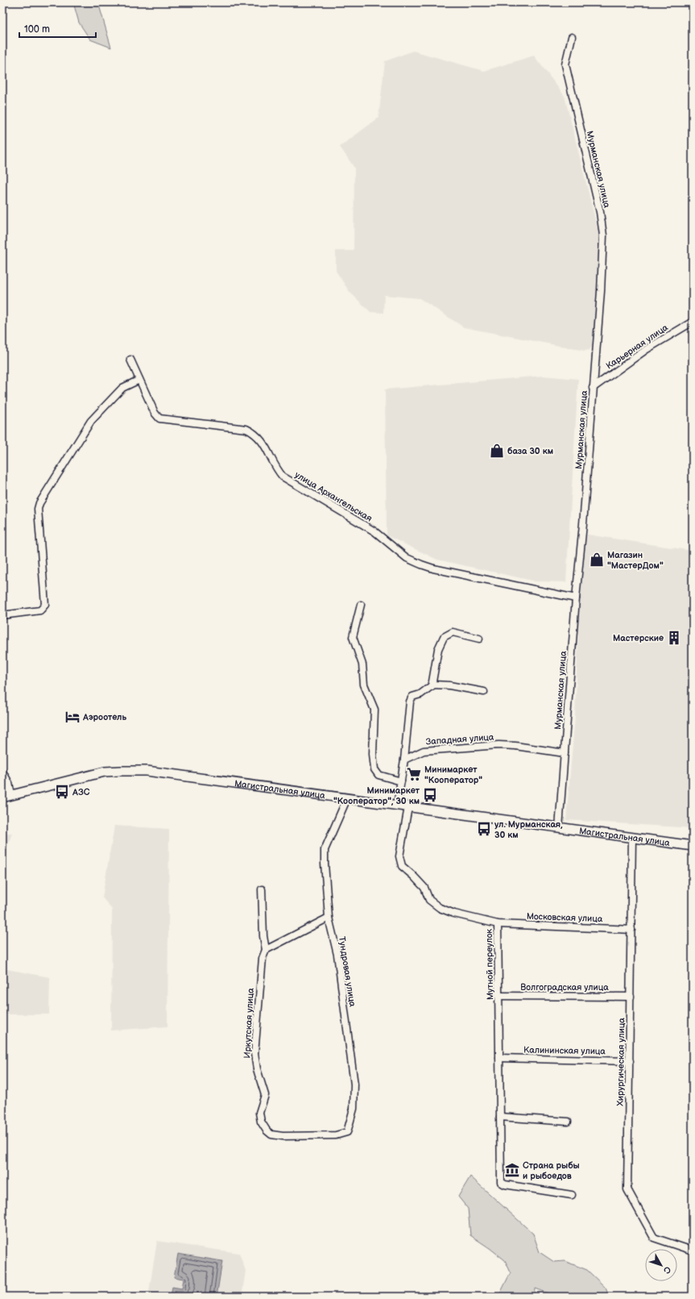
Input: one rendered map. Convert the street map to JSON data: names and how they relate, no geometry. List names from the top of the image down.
{
  "streets": {
    "main road": ["Магистральная улица"],
    "street": [
      "Мурманская улица",
      "Карьерная улица",
      "улица Архангельская",
      "Западная улица",
      "Московская улица",
      "Мутной переулок",
      "Тундровая улица",
      "Волгоградская улица",
      "Иркутская улица",
      "Калининская улица",
      "Хирургическая улица"
    ]
  },
  "crossings": [
    ["Мурманская улица", "Карьерная улица"],
    ["Мурманская улица", "улица Архангельская"],
    ["Мурманская улица", "Западная улица"],
    ["Мурманская улица", "Магистральная улица"],
    ["Магистральная улица", "Мутной переулок"],
    ["Магистральная улица", "Тундровая улица"],
    ["Магистральная улица", "Хирургическая улица"],
    ["Московская улица", "Мутной переулок"],
    ["Московская улица", "Хирургическая улица"],
    ["Мутной переулок", "Волгоградская улица"],
    ["Мутной переулок", "Калининская улица"],
    ["Тундровая улица", "Иркутская улица"],
    ["Волгоградская улица", "Хирургическая улица"],
    ["Калининская улица", "Хирургическая улица"]
  ],
  "places": {
    "shop": ["база 30 км", "Магазин \"МастерДом\""],
    "building": ["Мастерские"],
    "hotel": ["Аэроотель"],
    "supermarket": ["Минимаркет \"Кооператор\""],
    "bus stop": ["АЗС", "Минимаркет \"Кооператор\", 30 км", "ул. Мурманская, 30 км"],
    "museum": ["Страна рыбы и рыбоедов"]
  },
  "scale_bar": "100 m",
  "north": "bottom right"
}
